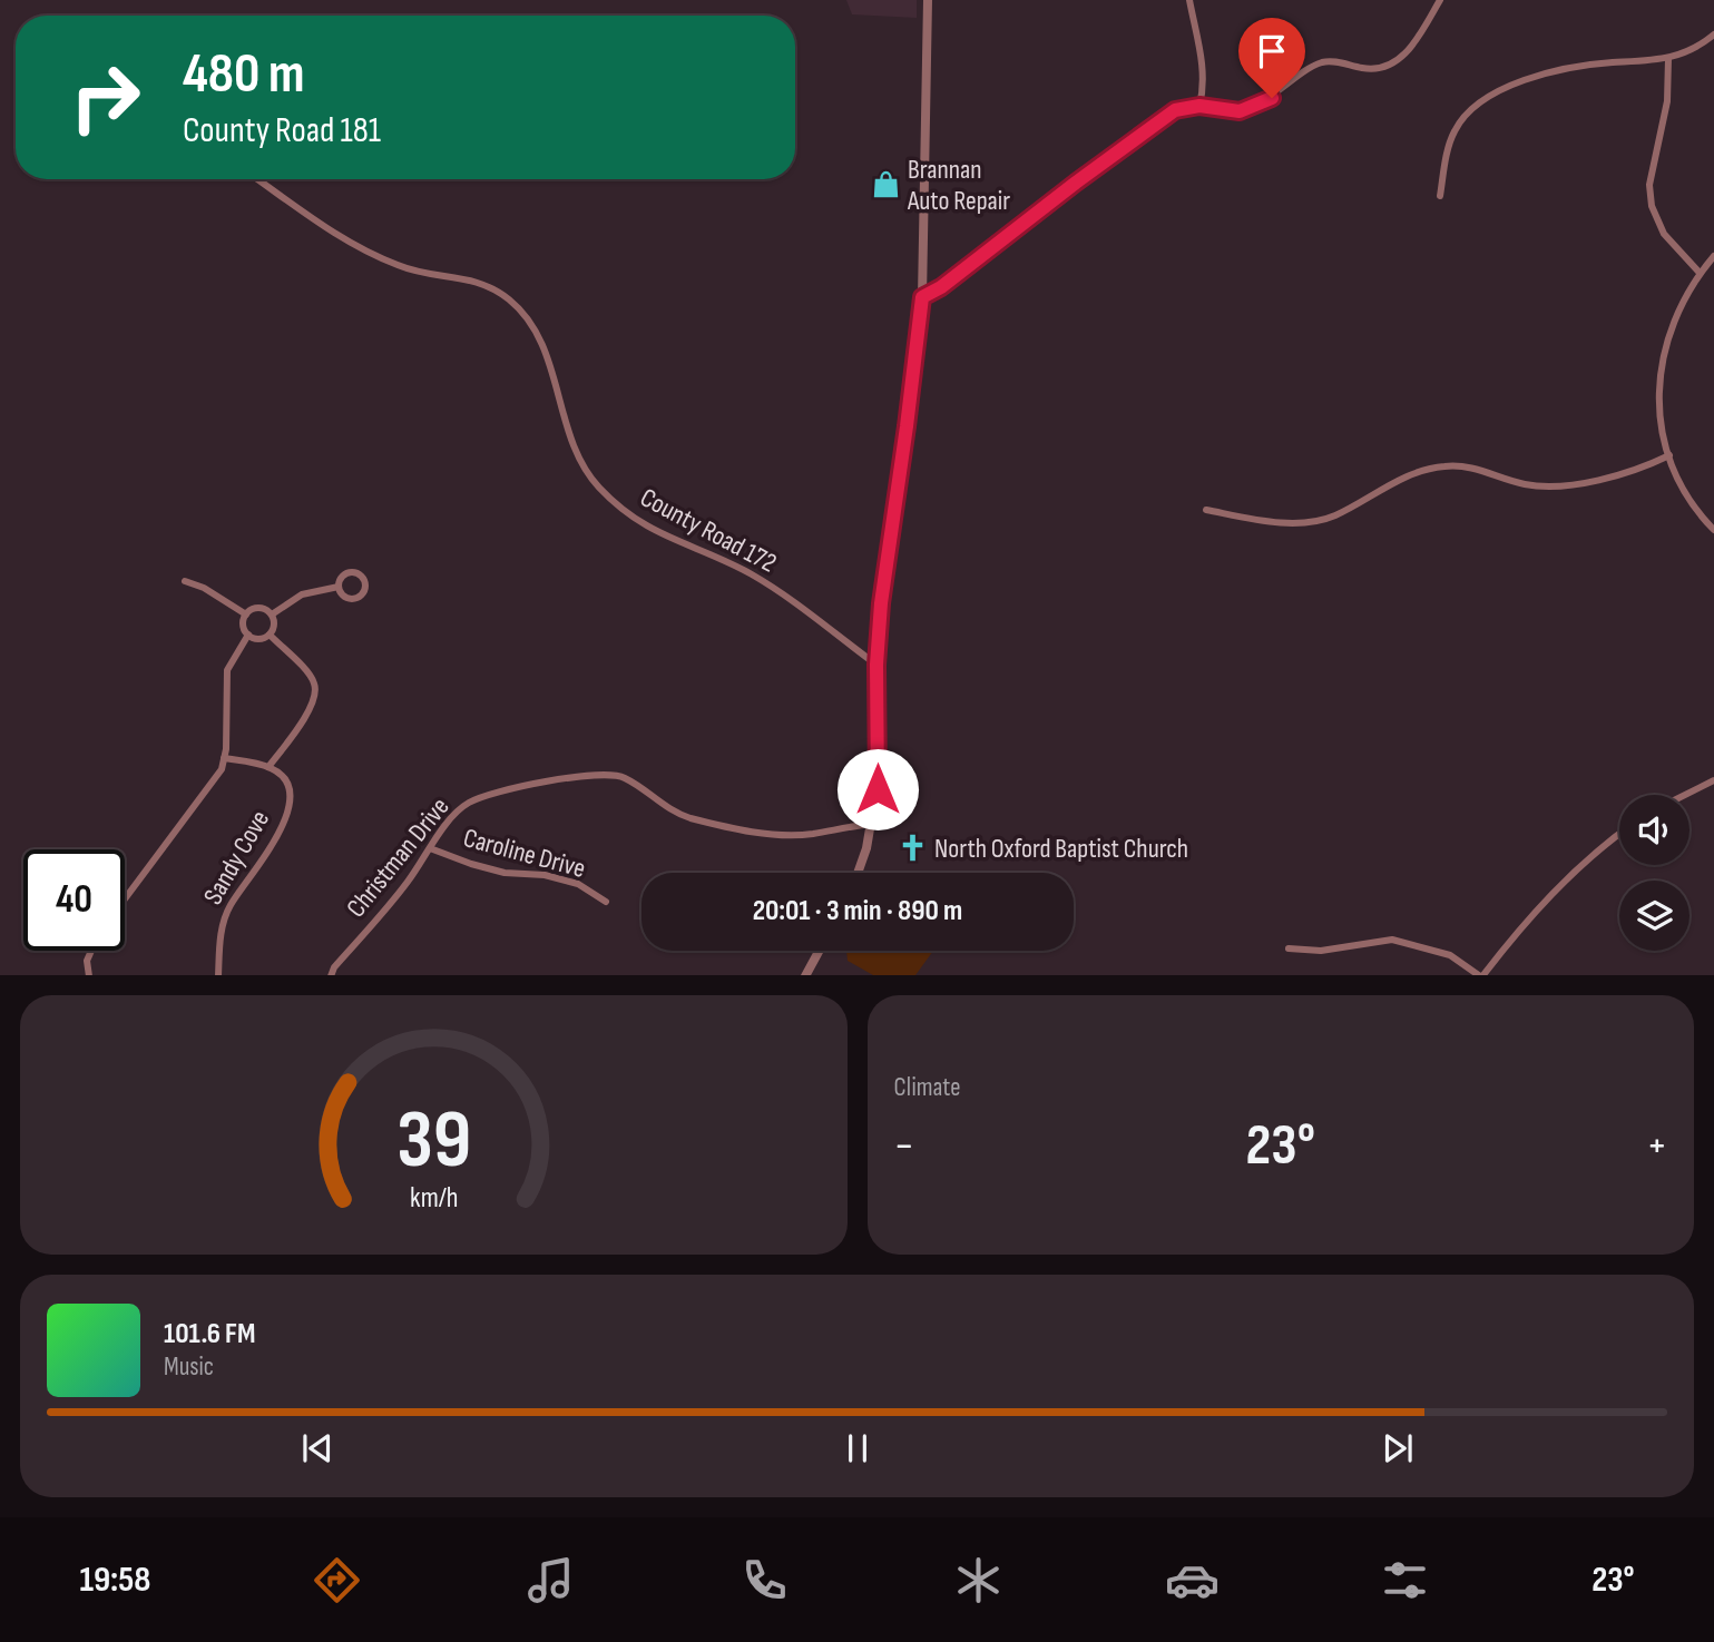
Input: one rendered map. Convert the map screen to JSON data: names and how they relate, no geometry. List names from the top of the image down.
{
  "streets": {
    "street": [
      "County Road 172",
      "Caroline Drive",
      "Sandy Cove",
      "Christman Drive"
    ]
  },
  "crossings": [
    ["Caroline Drive", "Christman Drive"]
  ],
  "places": {
    "shop": ["Brannan Auto Repair"],
    "church": ["North Oxford Baptist Church"]
  },
  "page": {
    "turn": ["480 m", "County Road 181"],
    "limit": "40",
    "trip": "20:01 · 3 min · 890 m",
    "tile": "Climate",
    "heat": ["−", "23°", "+"],
    "song": ["101.6 FM", "Music"],
    "tabs": ["19:58", "23°"],
    "gauge": ["39", "km/h"]
  }
}
